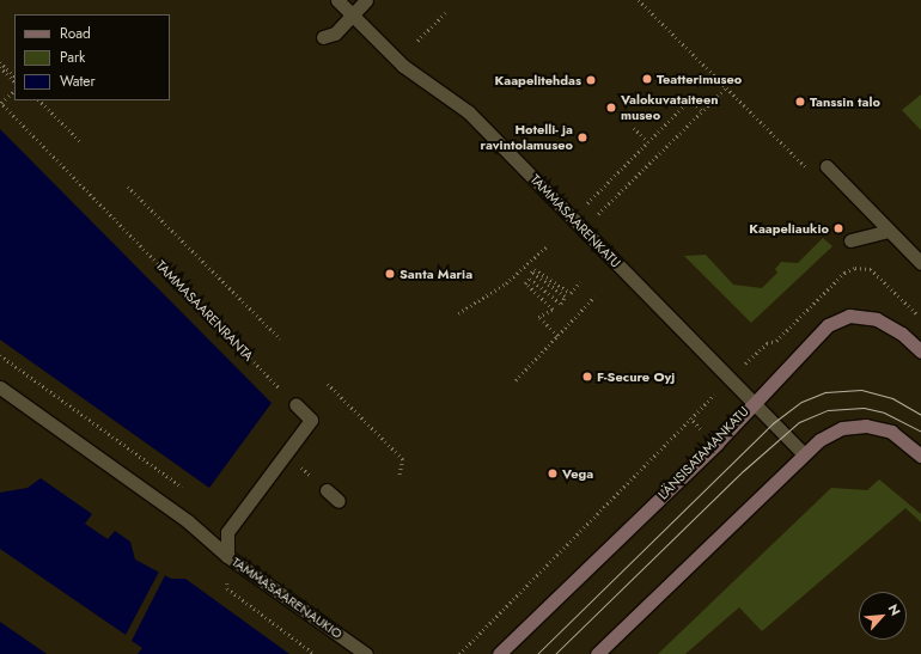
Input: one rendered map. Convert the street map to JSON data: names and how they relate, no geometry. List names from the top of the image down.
{
  "streets": {
    "main road": ["LÄNSISATAMANKATU"],
    "street": ["TAMMASAARENKATU", "TAMMASAARENAUKIO"],
    "path": ["TAMMASAARENRANTA"]
  },
  "crossings": [
    ["TAMMASAARENKATU", "LÄNSISATAMANKATU"],
    ["TAMMASAARENRANTA", "TAMMASAARENAUKIO"]
  ],
  "places": [
    "Teatterimuseo",
    "Kaapelitehdas",
    "Tanssin talo",
    "Valokuvataiteen museo",
    "Hotelli- ja ravintolamuseo",
    "Kaapeliaukio",
    "Santa Maria",
    "F-Secure Oyj",
    "Vega"
  ],
  "legend": ["Road", "Park", "Water"],
  "north": "top right"
}
